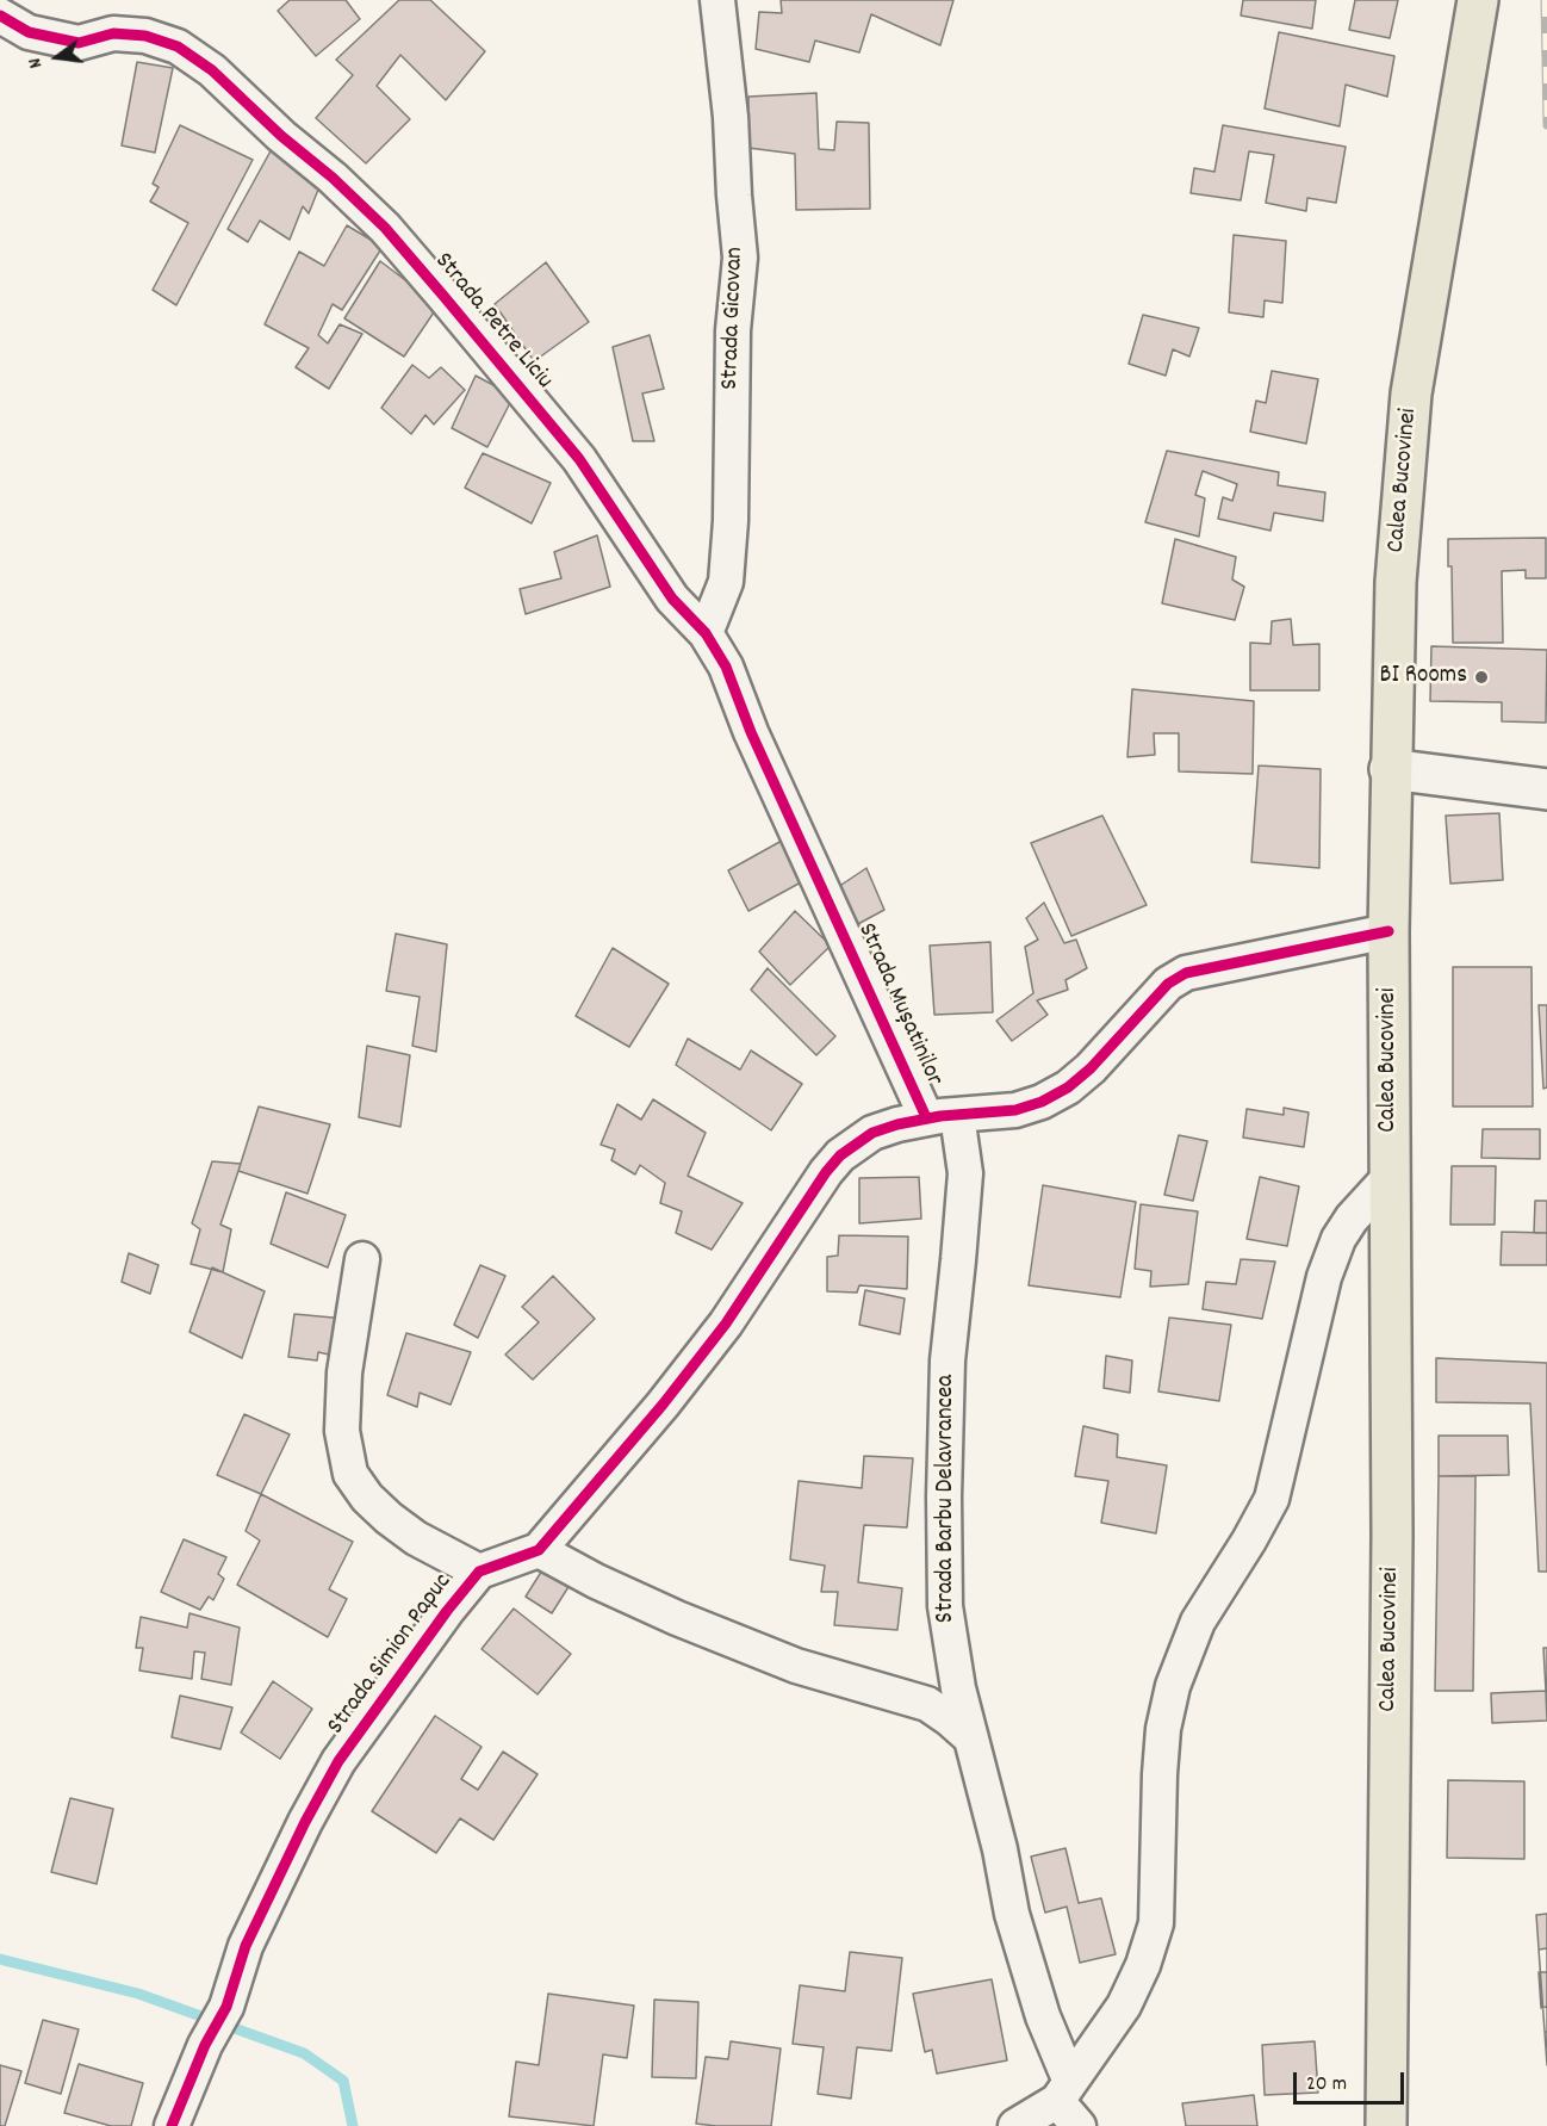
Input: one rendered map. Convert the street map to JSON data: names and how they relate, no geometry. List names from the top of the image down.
{
  "streets": {
    "highway": ["Calea Bucovinei"],
    "street": [
      "Strada Gicovan",
      "Strada Petre Liciu",
      "Strada Mușatinilor",
      "Strada Barbu Delavrancea",
      "Strada Simion Papuc"
    ]
  },
  "crossings": [
    ["Strada Gicovan", "Strada Petre Liciu"],
    ["Strada Gicovan", "Strada Mușatinilor"],
    ["Strada Petre Liciu", "Strada Mușatinilor"],
    ["Calea Bucovinei", "Strada Mușatinilor"],
    ["Strada Mușatinilor", "Strada Barbu Delavrancea"],
    ["Strada Mușatinilor", "Strada Simion Papuc"],
    ["Strada Barbu Delavrancea", "Strada Simion Papuc"]
  ],
  "places": ["BI Rooms"],
  "scale_bar": "20 m",
  "north": "left"
}
